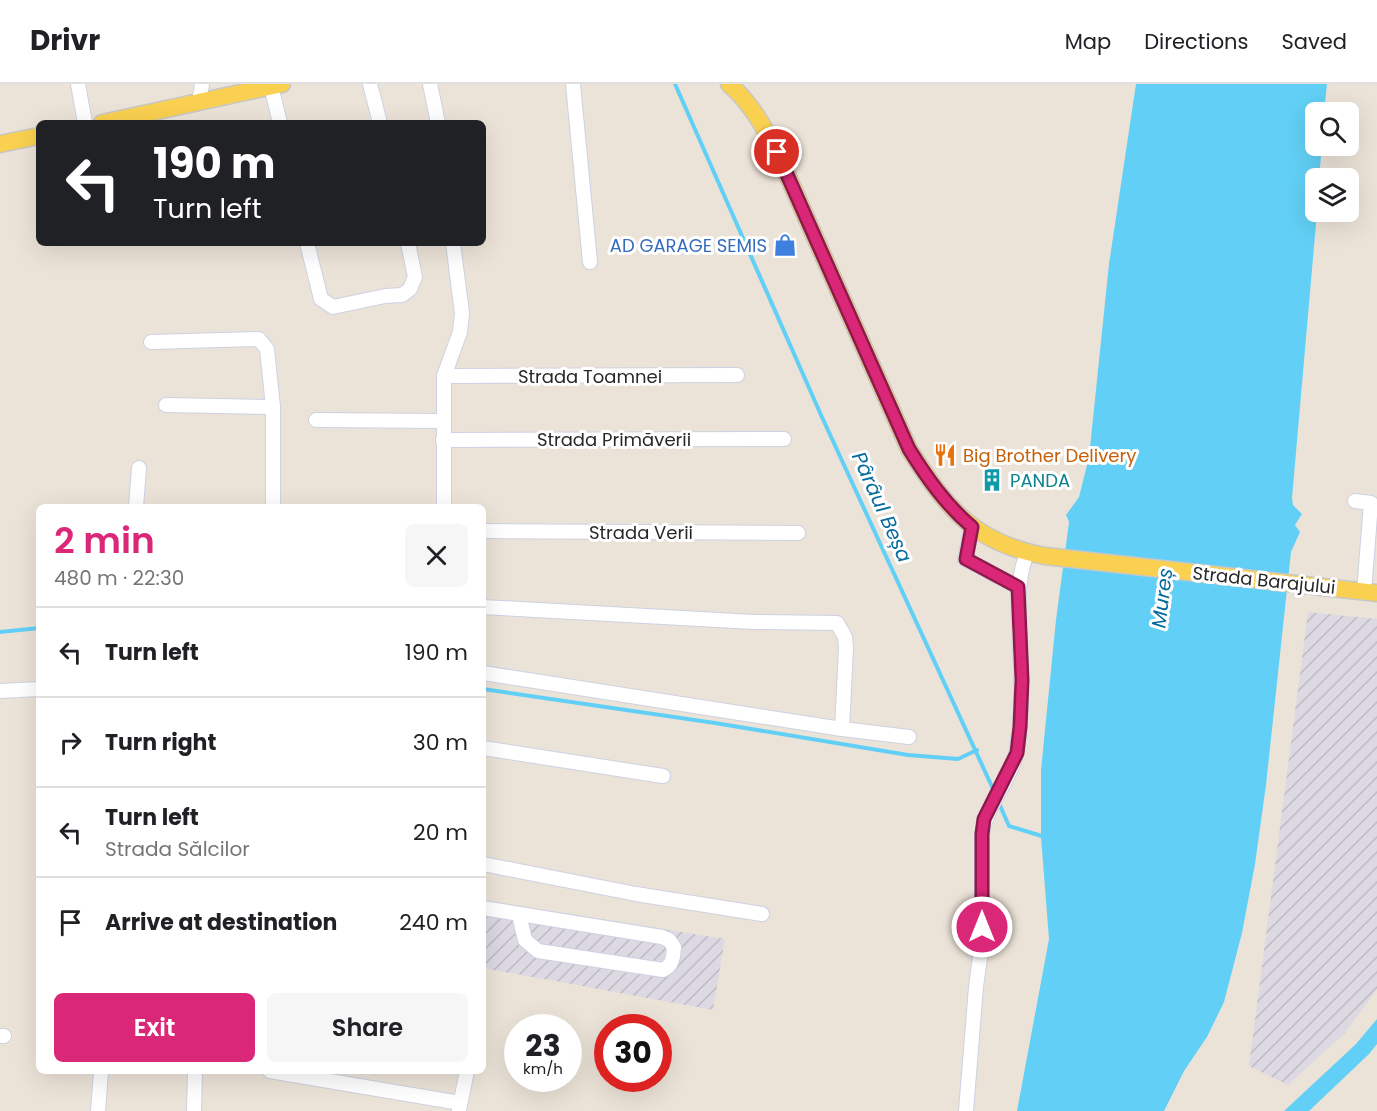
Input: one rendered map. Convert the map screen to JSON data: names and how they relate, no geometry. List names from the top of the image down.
{
  "streets": {
    "main road": ["Strada Barajului"],
    "street": ["Strada Toamnei", "Strada Primăverii", "Strada Verii"]
  },
  "water": ["Pârâul Beșa", "Mureș"],
  "places": {
    "shop": ["AD GARAGE SEMIS"],
    "restaurant": ["Big Brother Delivery"],
    "building": ["PANDA"]
  },
  "page": {
    "header": "Drivr",
    "nav": ["Map", "Directions", "Saved"],
    "turn": ["190 m", "Turn left"],
    "heading": ["2 min", "480 m · 22:30"],
    "list": [
      {
        "name": "Turn left",
        "value": "190 m"
      },
      {
        "name": "Turn right",
        "value": "30 m"
      },
      {
        "name": "Turn left",
        "note": "Strada Sălcilor",
        "value": "20 m"
      },
      {
        "name": "Arrive at destination",
        "value": "240 m"
      }
    ],
    "buttons": ["Exit", "Share"],
    "speed": "23 km/h",
    "limit": "30"
  }
}
